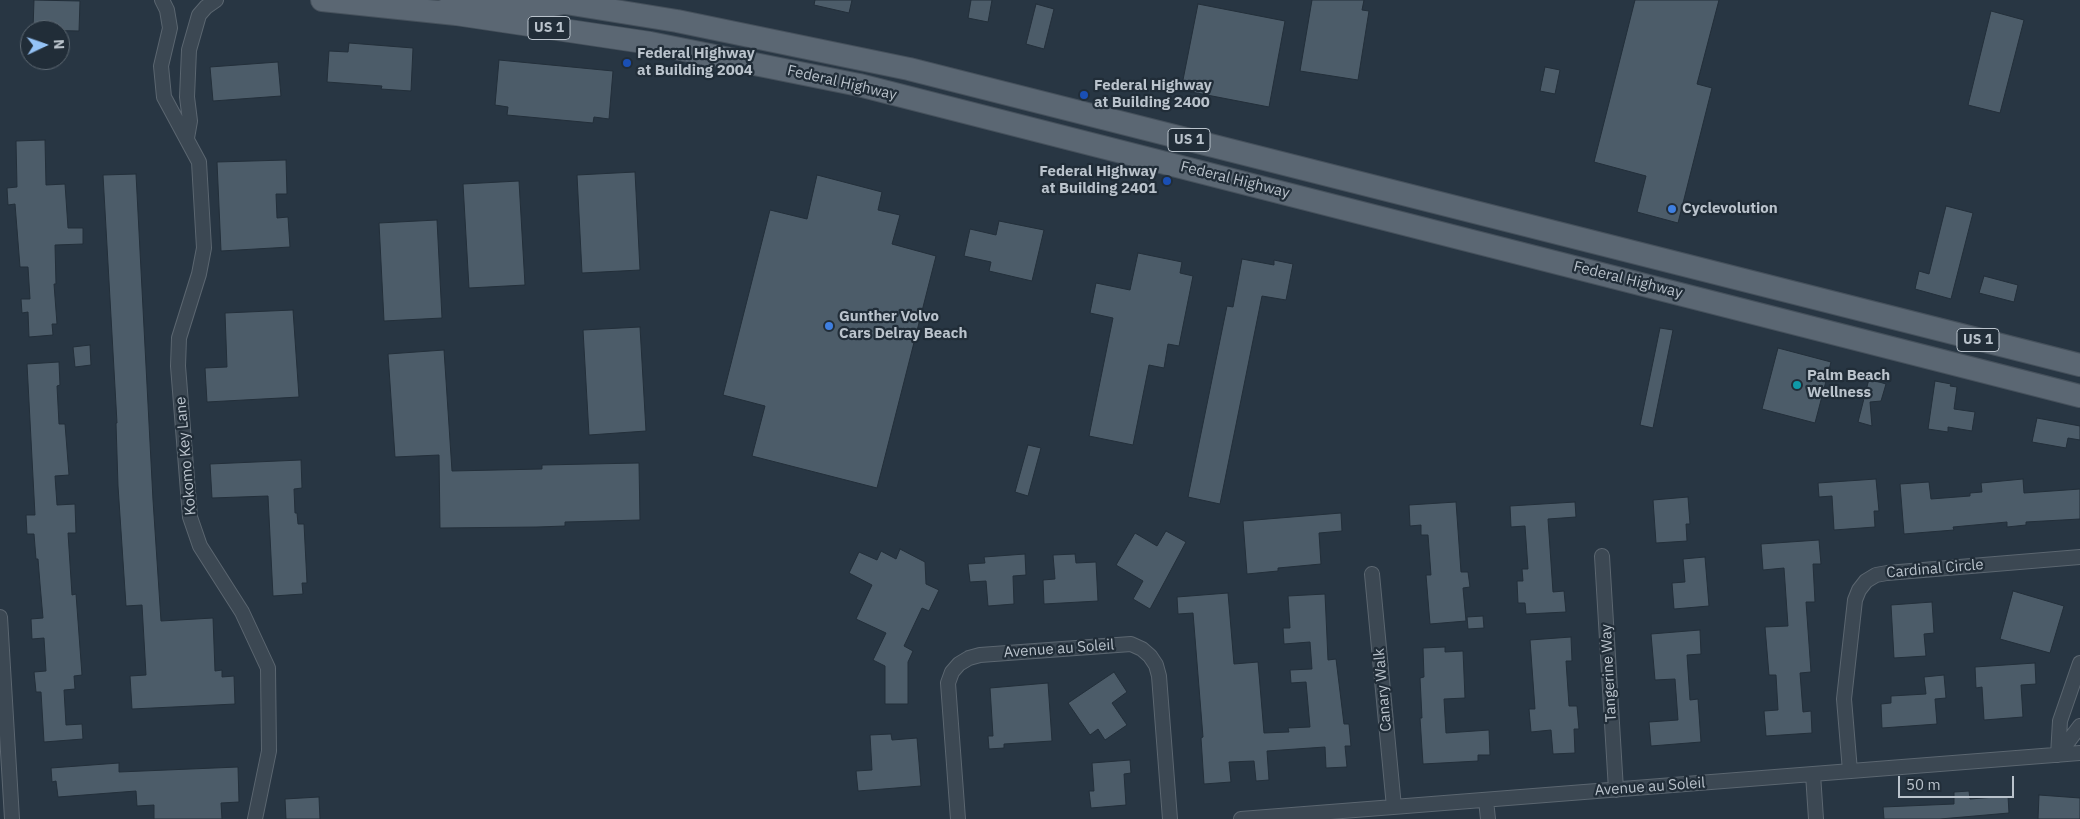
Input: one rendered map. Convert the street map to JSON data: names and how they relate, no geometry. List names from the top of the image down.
{
  "streets": {
    "main road": ["US 1", "Federal Highway"],
    "street": [
      "Kokomo Key Lane",
      "Cardinal Circle",
      "Avenue au Soleil",
      "Tangerine Way",
      "Canary Walk"
    ]
  },
  "crossings": [
    ["Cardinal Circle", "Avenue au Soleil"],
    ["Avenue au Soleil", "Tangerine Way"],
    ["Avenue au Soleil", "Canary Walk"]
  ],
  "places": [
    "Federal Highway at Building 2004",
    "Federal Highway at Building 2400",
    "Federal Highway at Building 2401",
    "Cyclevolution",
    "Gunther Volvo Cars Delray Beach",
    "Palm Beach Wellness"
  ],
  "scale_bar": "50 m",
  "north": "right"
}
